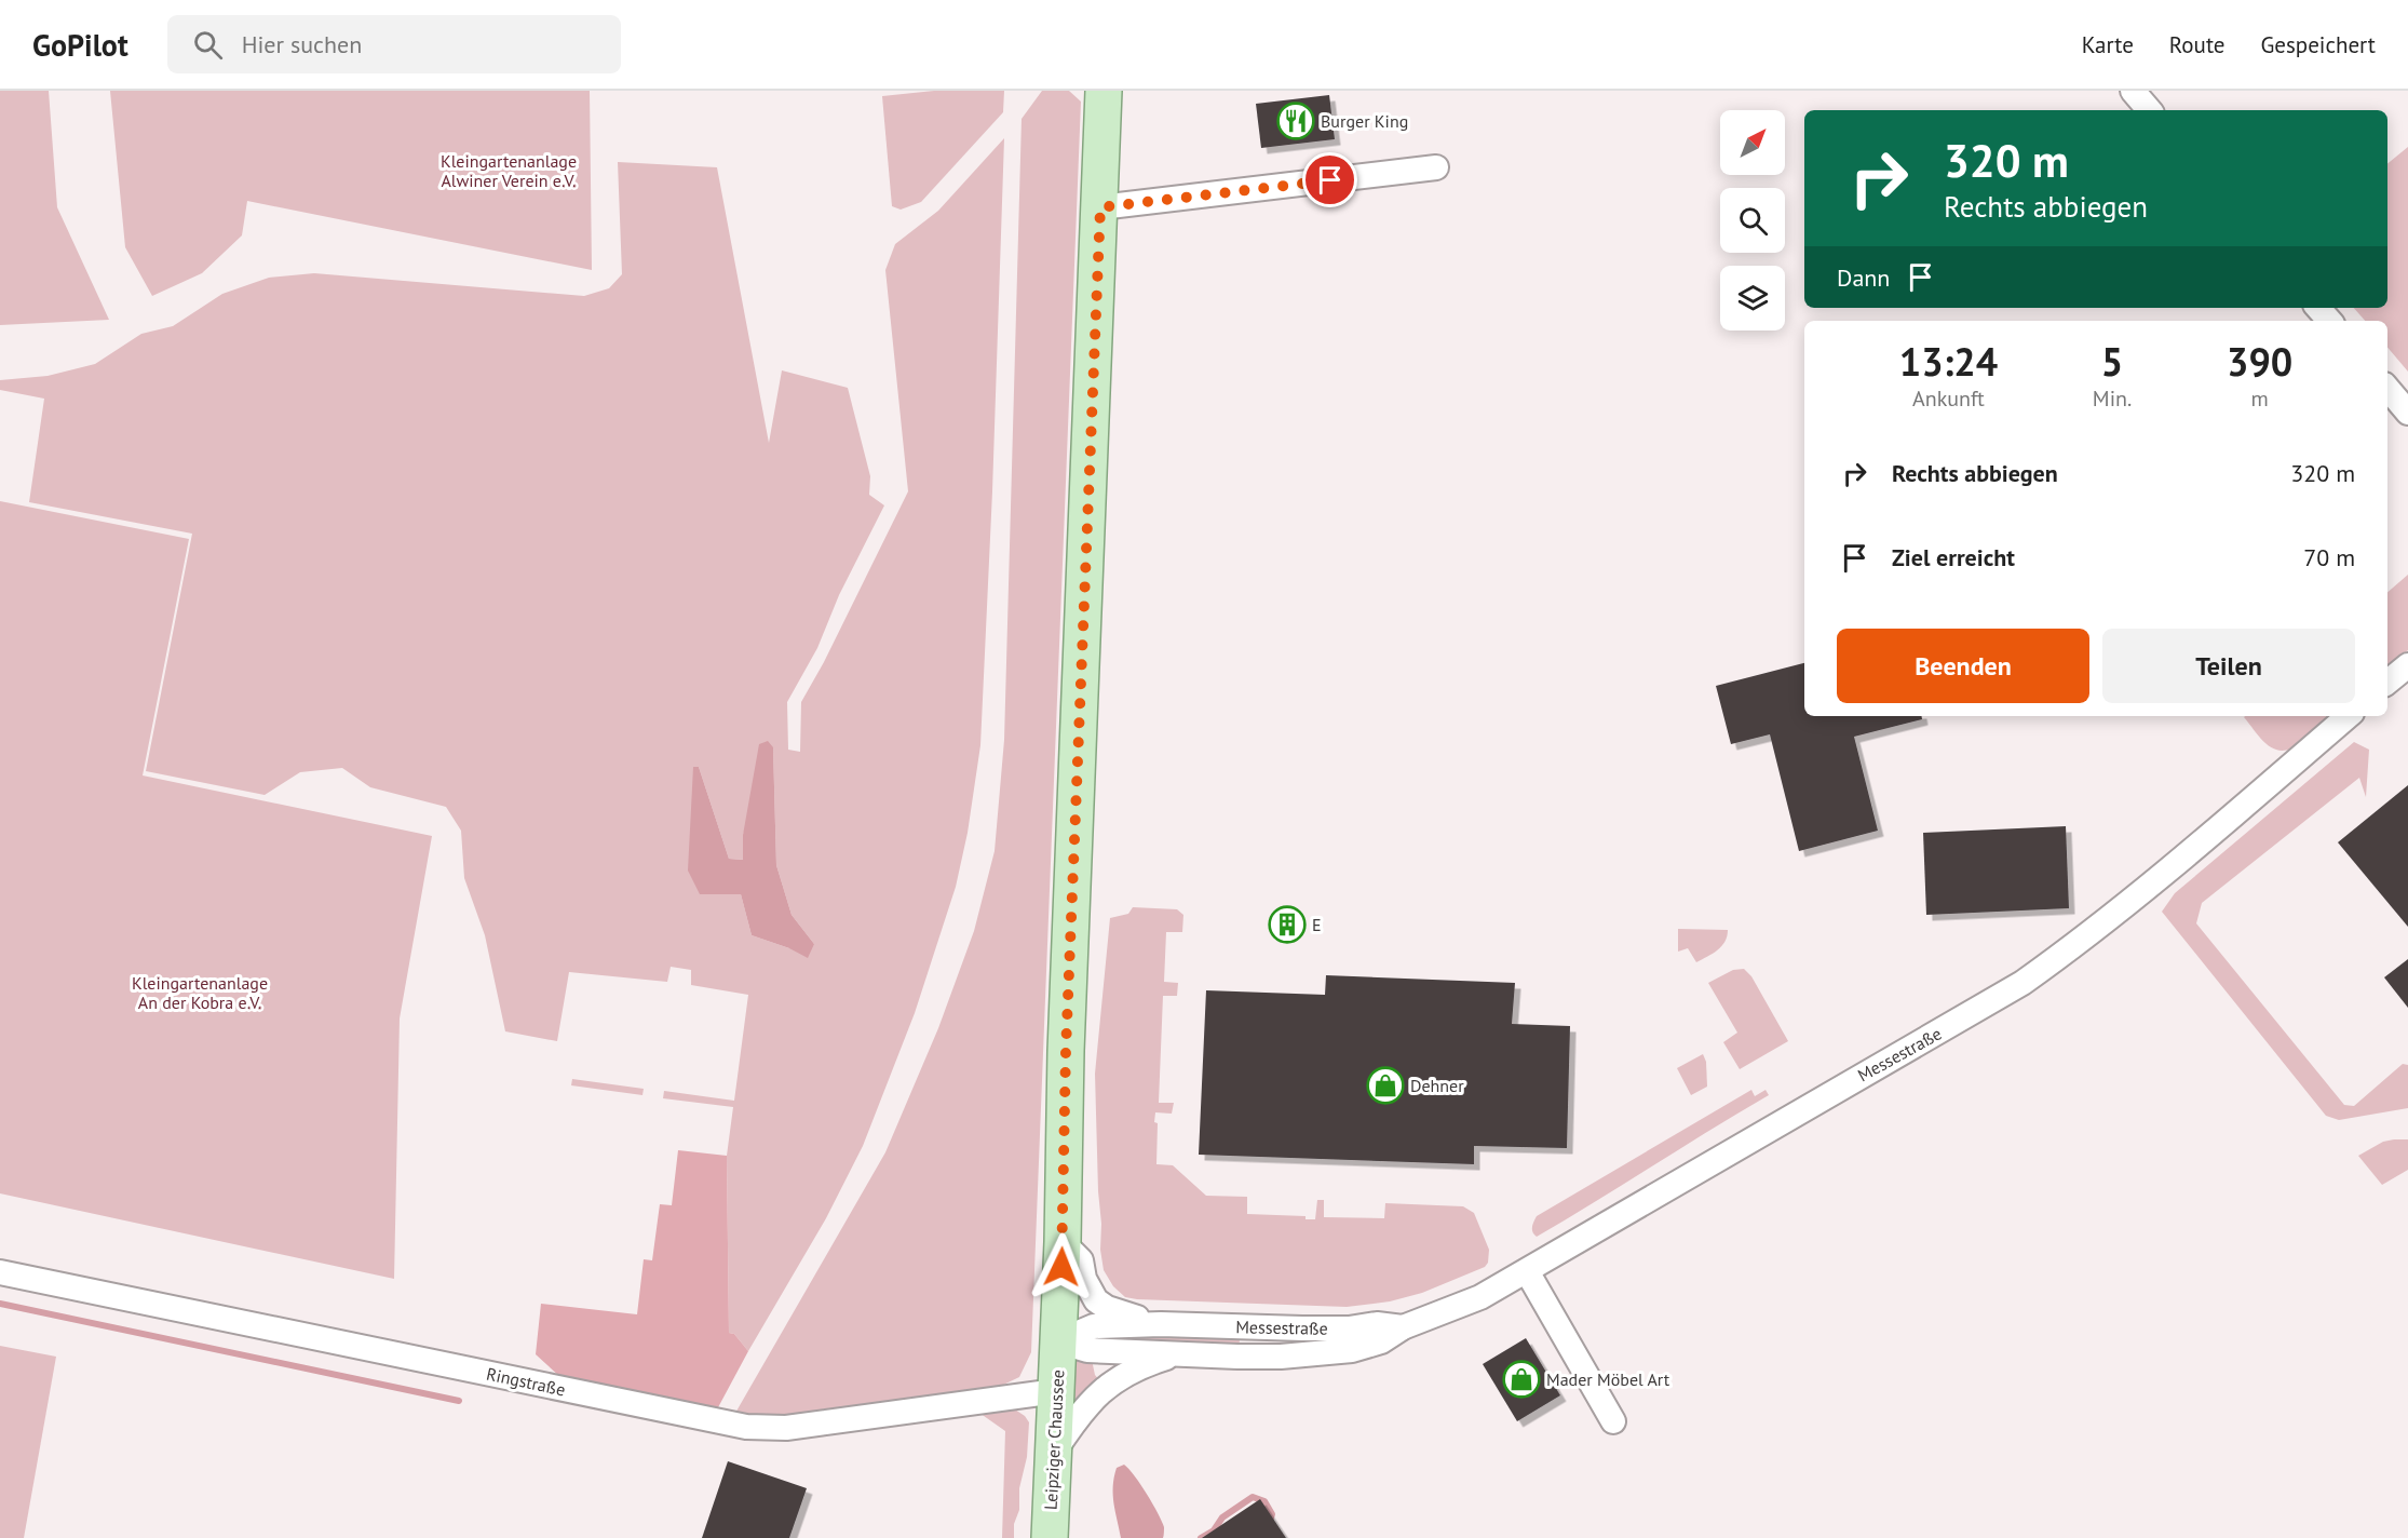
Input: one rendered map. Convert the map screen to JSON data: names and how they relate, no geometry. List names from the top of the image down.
{
  "streets": {
    "main road": ["Leipziger Chaussee"],
    "street": ["Messestraße", "Ringstraße"]
  },
  "crossings": [
    ["Messestraße", "Leipziger Chaussee"],
    ["Ringstraße", "Leipziger Chaussee"]
  ],
  "parks": ["Kleingartenanlage Alwiner Verein e.V.", "Kleingartenanlage An der Kobra e.V."],
  "places": {
    "restaurant": ["Burger King"],
    "building": ["E"],
    "shop": ["Dehner", "Mader Möbel Art"]
  },
  "north": "top right",
  "page": {
    "header": "GoPilot",
    "search": "Hier suchen",
    "nav": ["Karte", "Route", "Gespeichert"],
    "turn": ["320 m", "Rechts abbiegen"],
    "then": "Dann",
    "eta": [
      "13:24",
      "Ankunft",
      "5",
      "Min.",
      "390",
      "m"
    ],
    "list": [
      {
        "name": "Rechts abbiegen",
        "value": "320 m"
      },
      {
        "name": "Ziel erreicht",
        "value": "70 m"
      }
    ],
    "buttons": ["Beenden", "Teilen"]
  }
}
